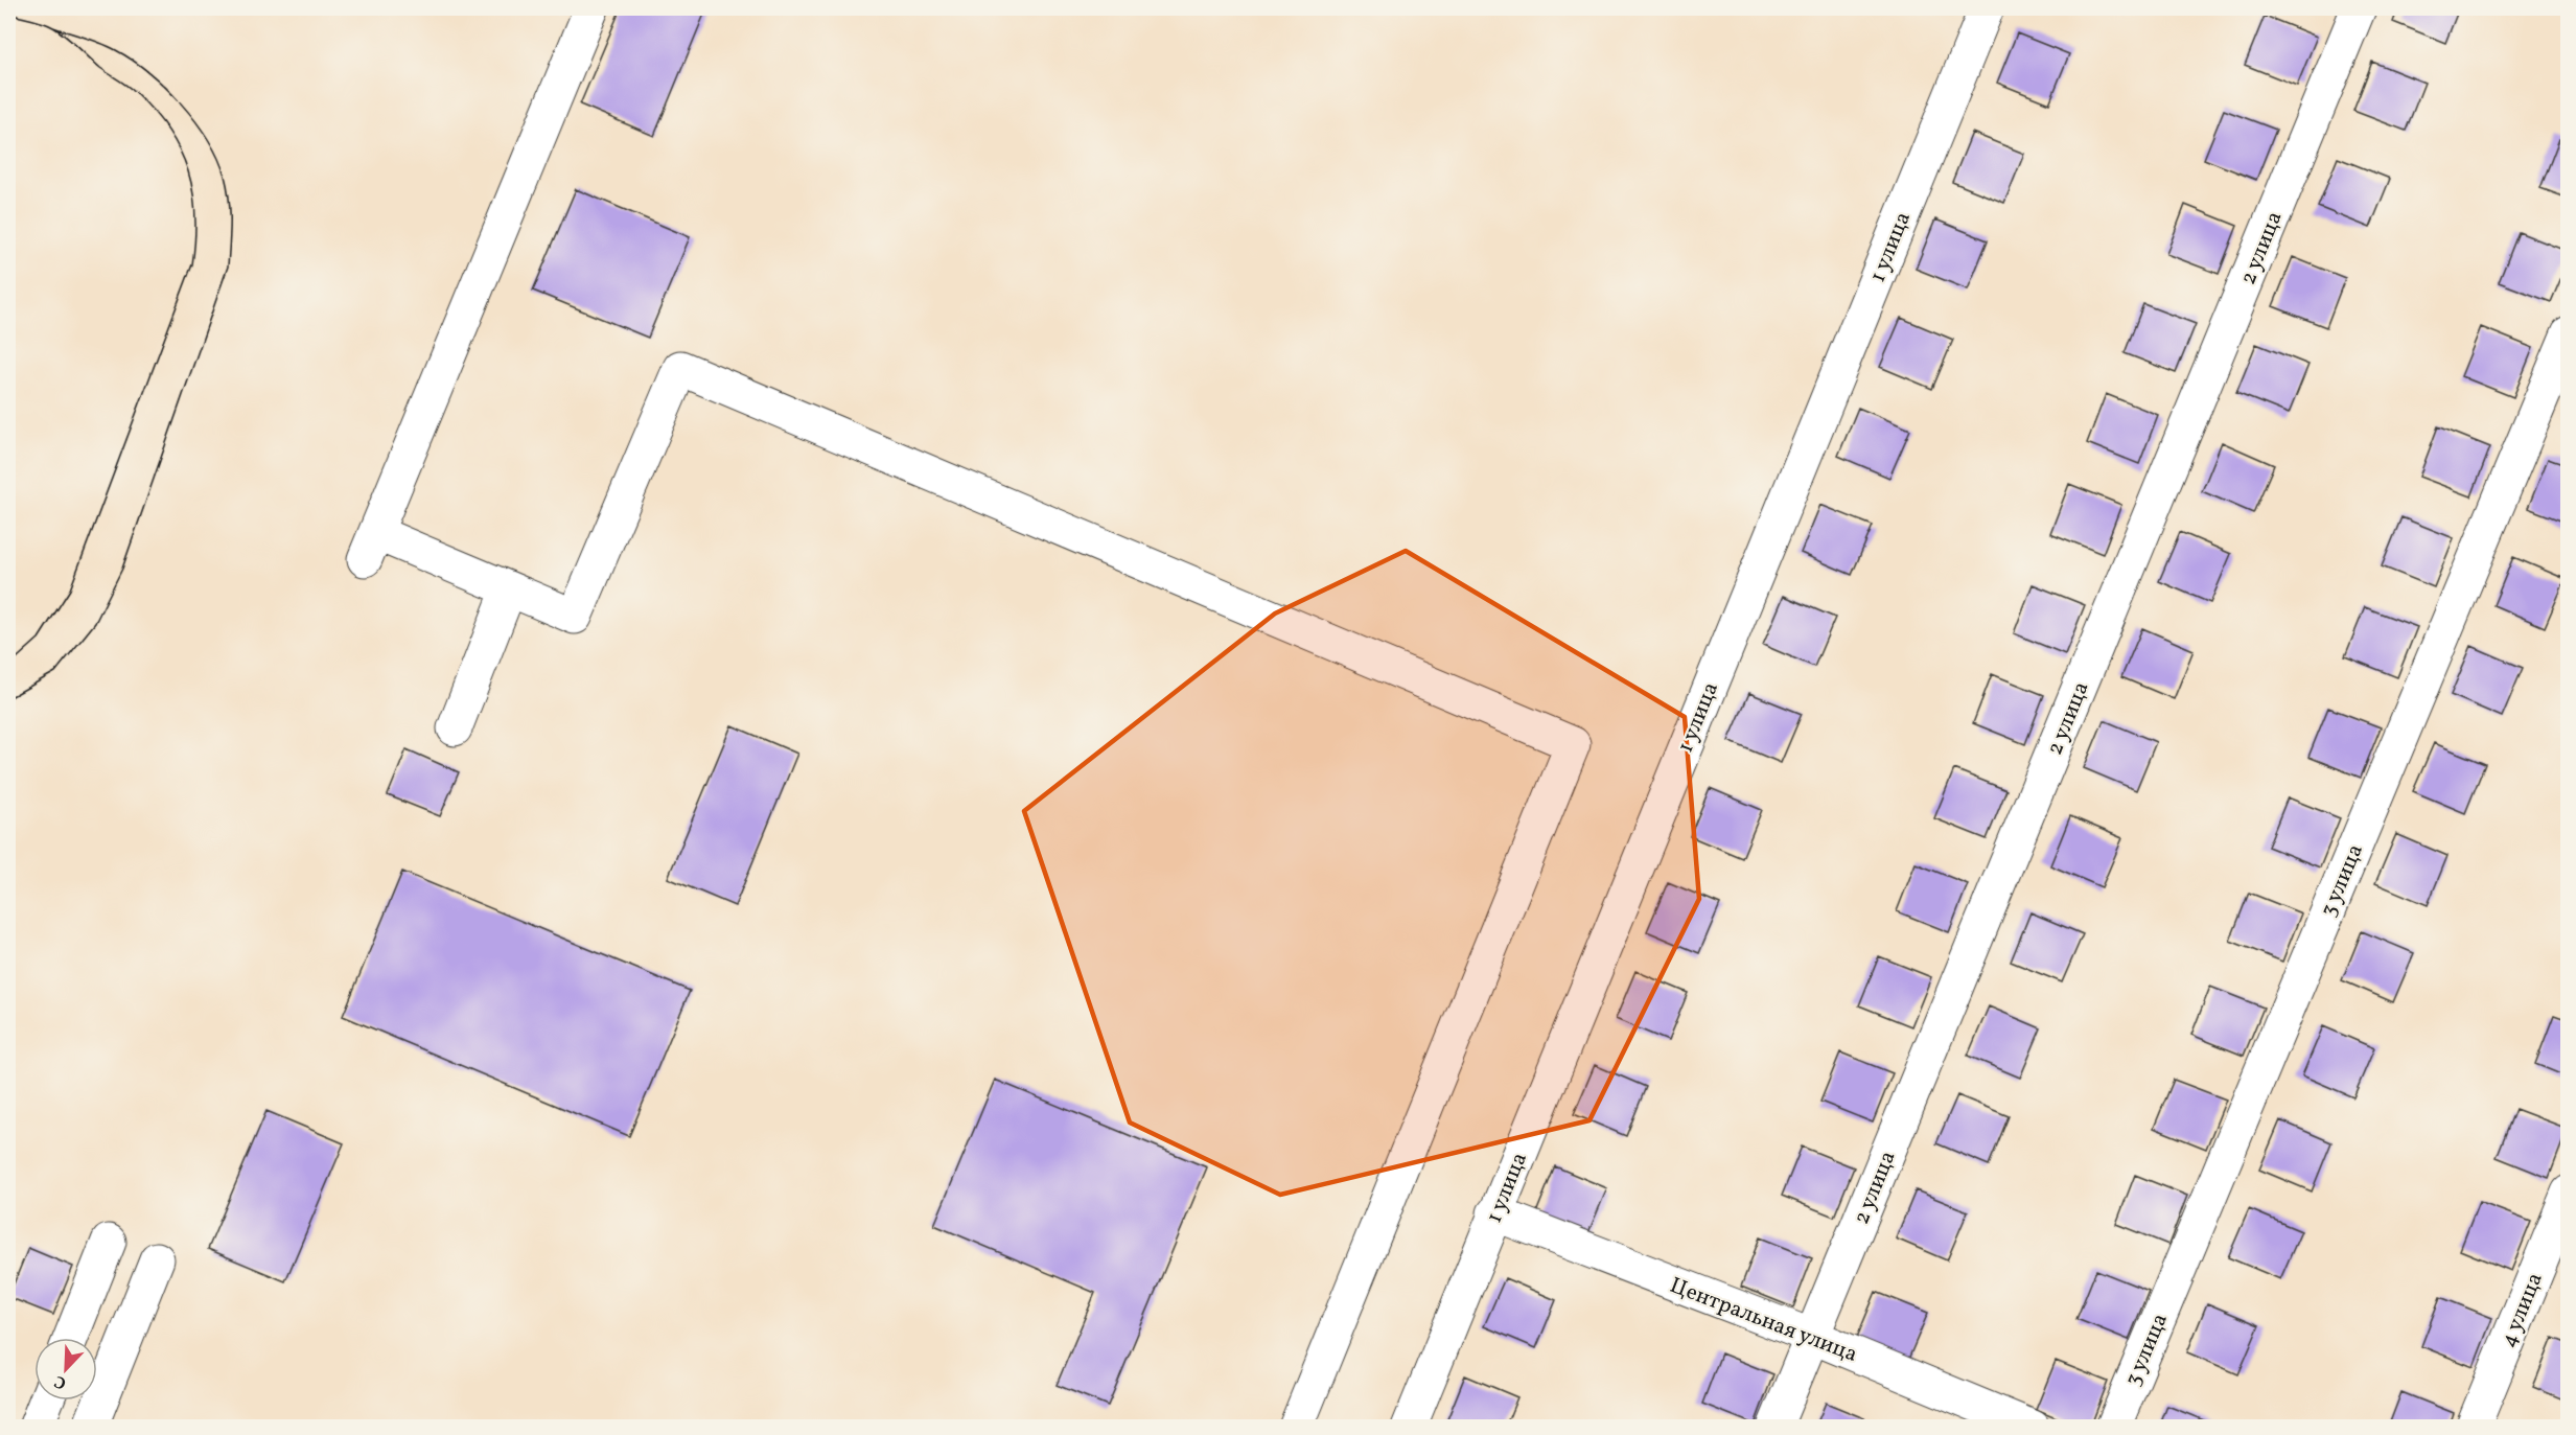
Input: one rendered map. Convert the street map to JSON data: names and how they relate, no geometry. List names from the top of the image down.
{
  "streets": {
    "street": [
      "1 улица",
      "2 улица",
      "3 улица",
      "4 улица",
      "Центральная улица"
    ]
  },
  "crossings": [
    ["1 улица", "Центральная улица"],
    ["2 улица", "Центральная улица"]
  ],
  "north": "bottom left"
}
